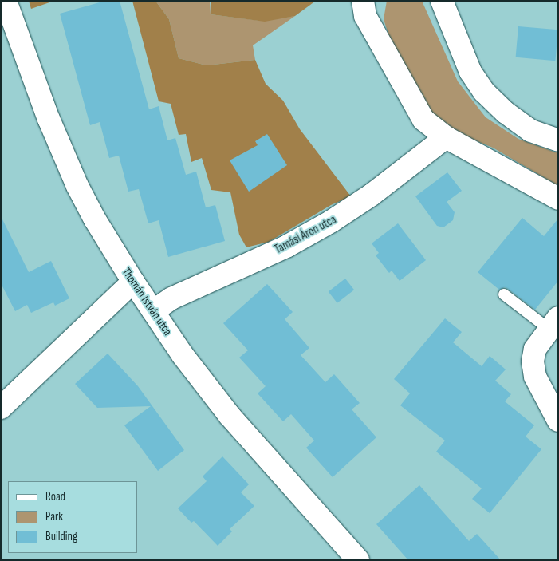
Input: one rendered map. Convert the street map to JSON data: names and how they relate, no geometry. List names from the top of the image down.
{
  "streets": {
    "street": ["Tamási Áron utca", "Thomán István utca"]
  },
  "crossings": [
    ["Tamási Áron utca", "Thomán István utca"]
  ],
  "legend": ["Road", "Park", "Building"]
}
